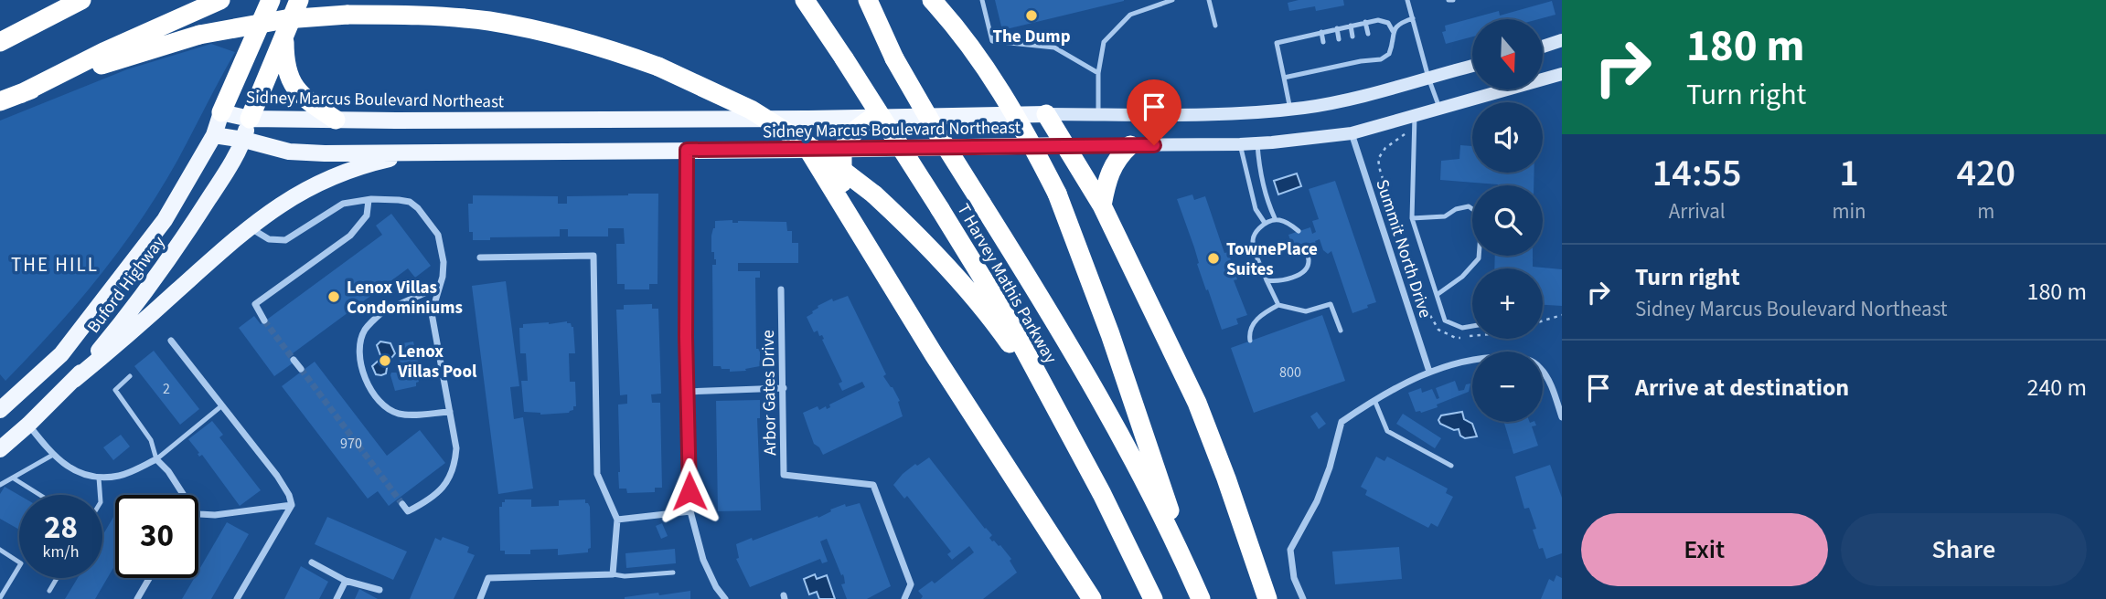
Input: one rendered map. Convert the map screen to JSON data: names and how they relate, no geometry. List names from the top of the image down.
{
  "streets": {
    "highway": ["T Harvey Mathis Parkway"],
    "main road": ["Sidney Marcus Boulevard Northeast", "Buford Highway"],
    "street": ["Summit North Drive", "Arbor Gates Drive"]
  },
  "crossings": [
    ["Sidney Marcus Boulevard Northeast", "Summit North Drive"],
    ["Sidney Marcus Boulevard Northeast", "Buford Highway"]
  ],
  "districts": ["THE HILL"],
  "places": [
    "The Dump",
    "TownePlace Suites",
    "Lenox Villas Condominiums",
    "Lenox Villas Pool"
  ],
  "house_numbers": ["800", "2", "970"],
  "north": "bottom",
  "page": {
    "turn": ["180 m", "Turn right"],
    "map_buttons": ["+", "−"],
    "eta": [
      "14:55",
      "Arrival",
      "1",
      "min",
      "420",
      "m"
    ],
    "list": [
      {
        "name": "Turn right",
        "note": "Sidney Marcus Boulevard Northeast",
        "value": "180 m"
      },
      {
        "name": "Arrive at destination",
        "value": "240 m"
      }
    ],
    "speed": "28 km/h",
    "limit": "30",
    "buttons": ["Exit", "Share"]
  }
}
